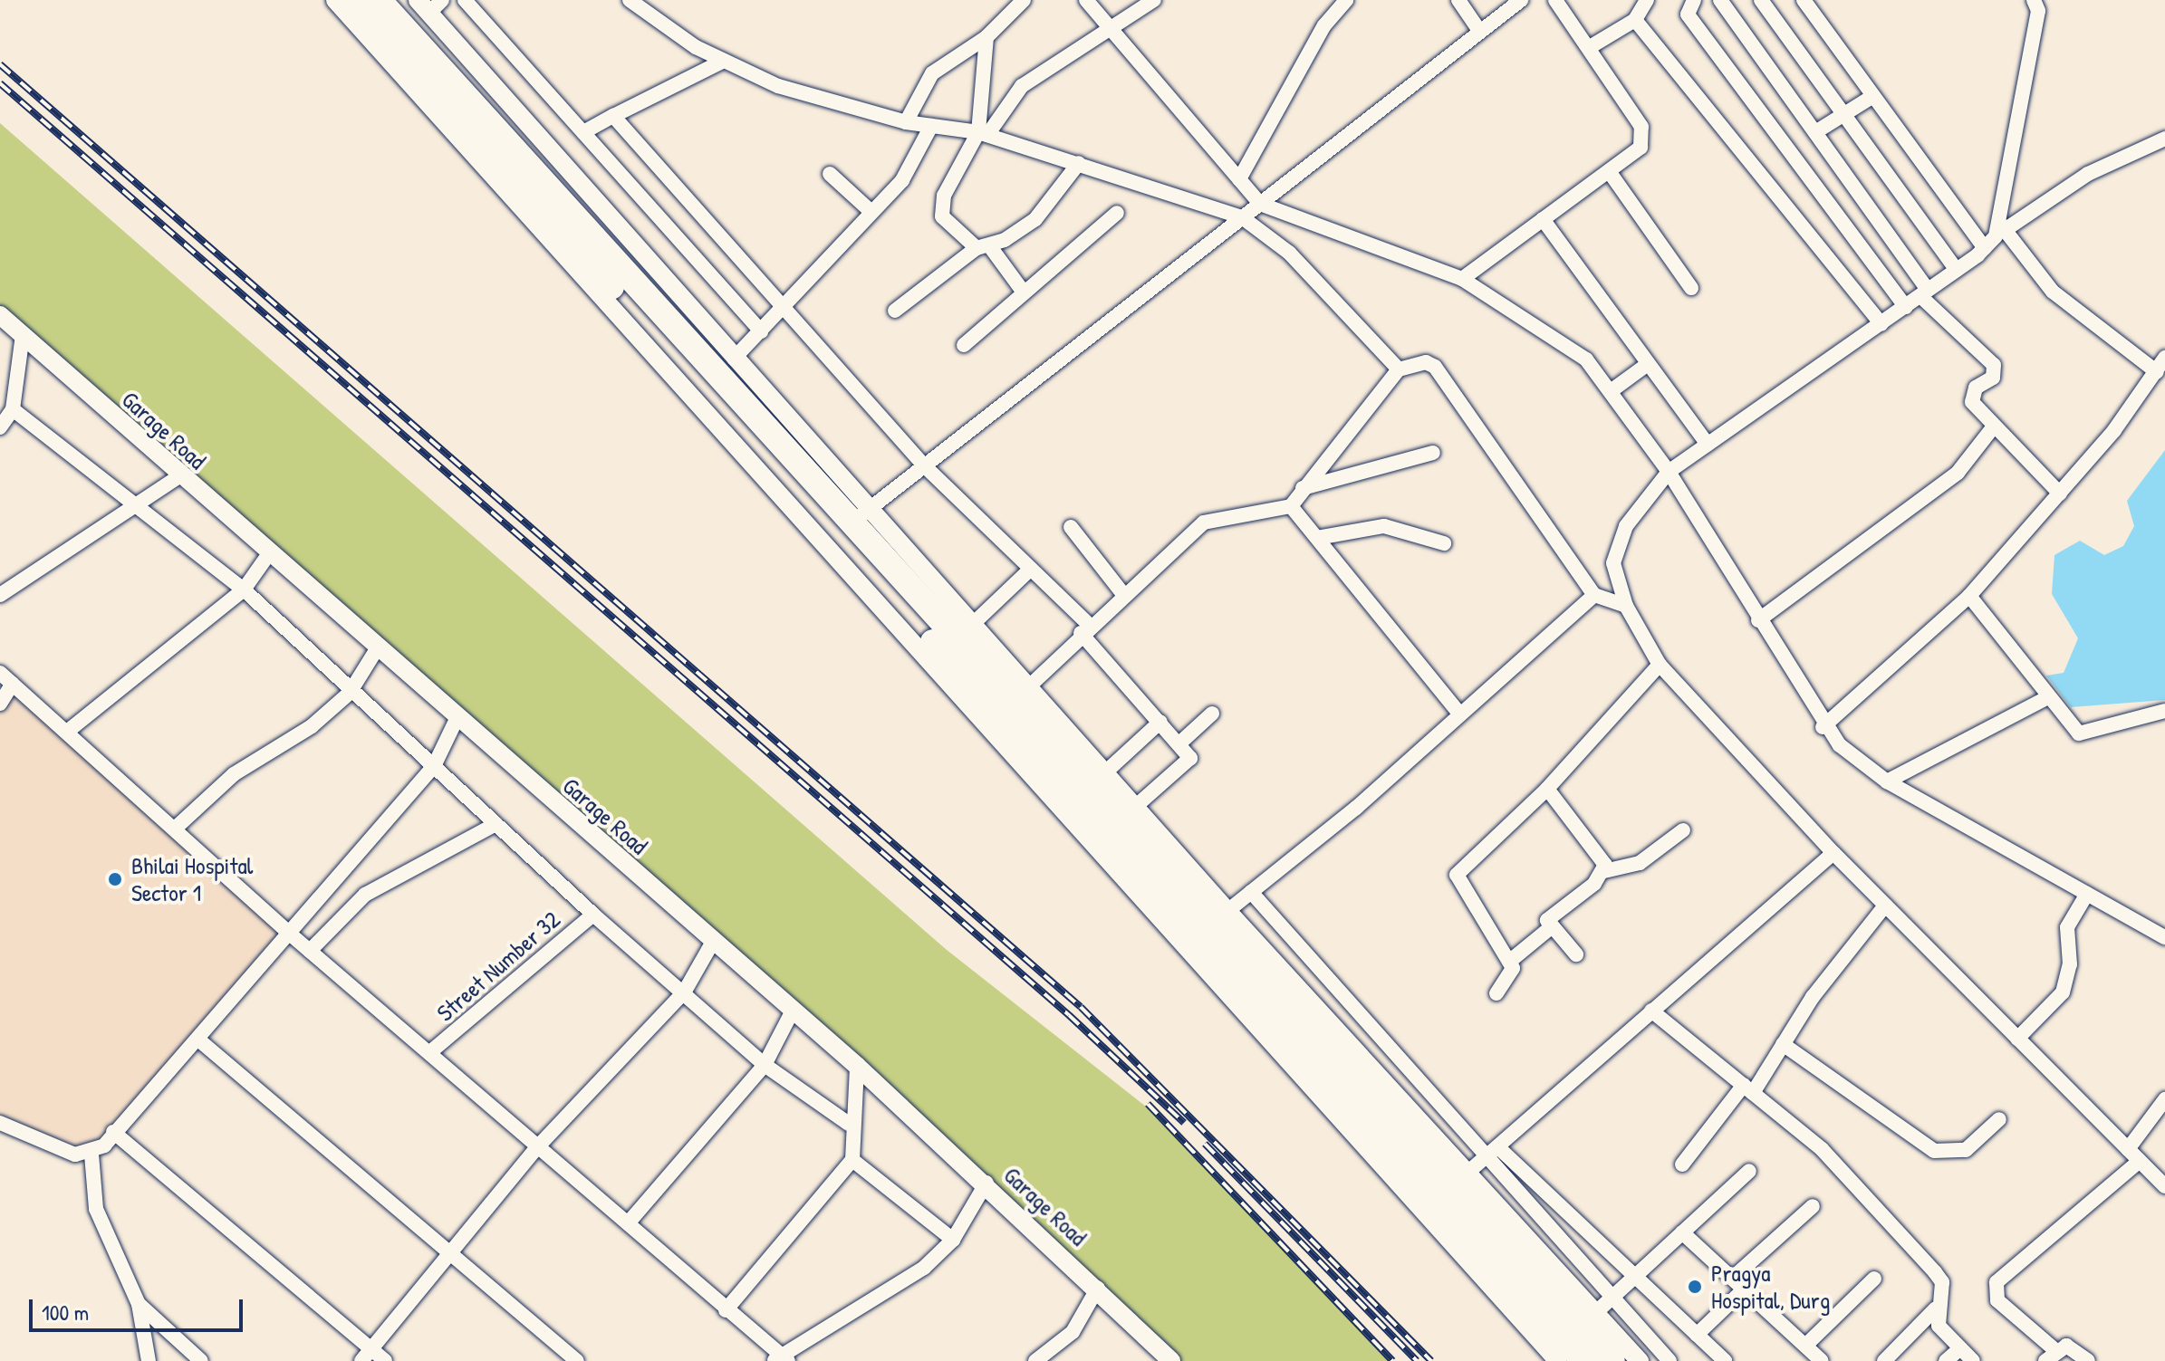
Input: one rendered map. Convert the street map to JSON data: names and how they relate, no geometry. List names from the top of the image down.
{
  "streets": {
    "street": ["Garage Road", "Street Number 32"]
  },
  "places": ["Bhilai Hospital Sector 1", "Pragya Hospital, Durg"],
  "scale_bar": "100 m"
}
